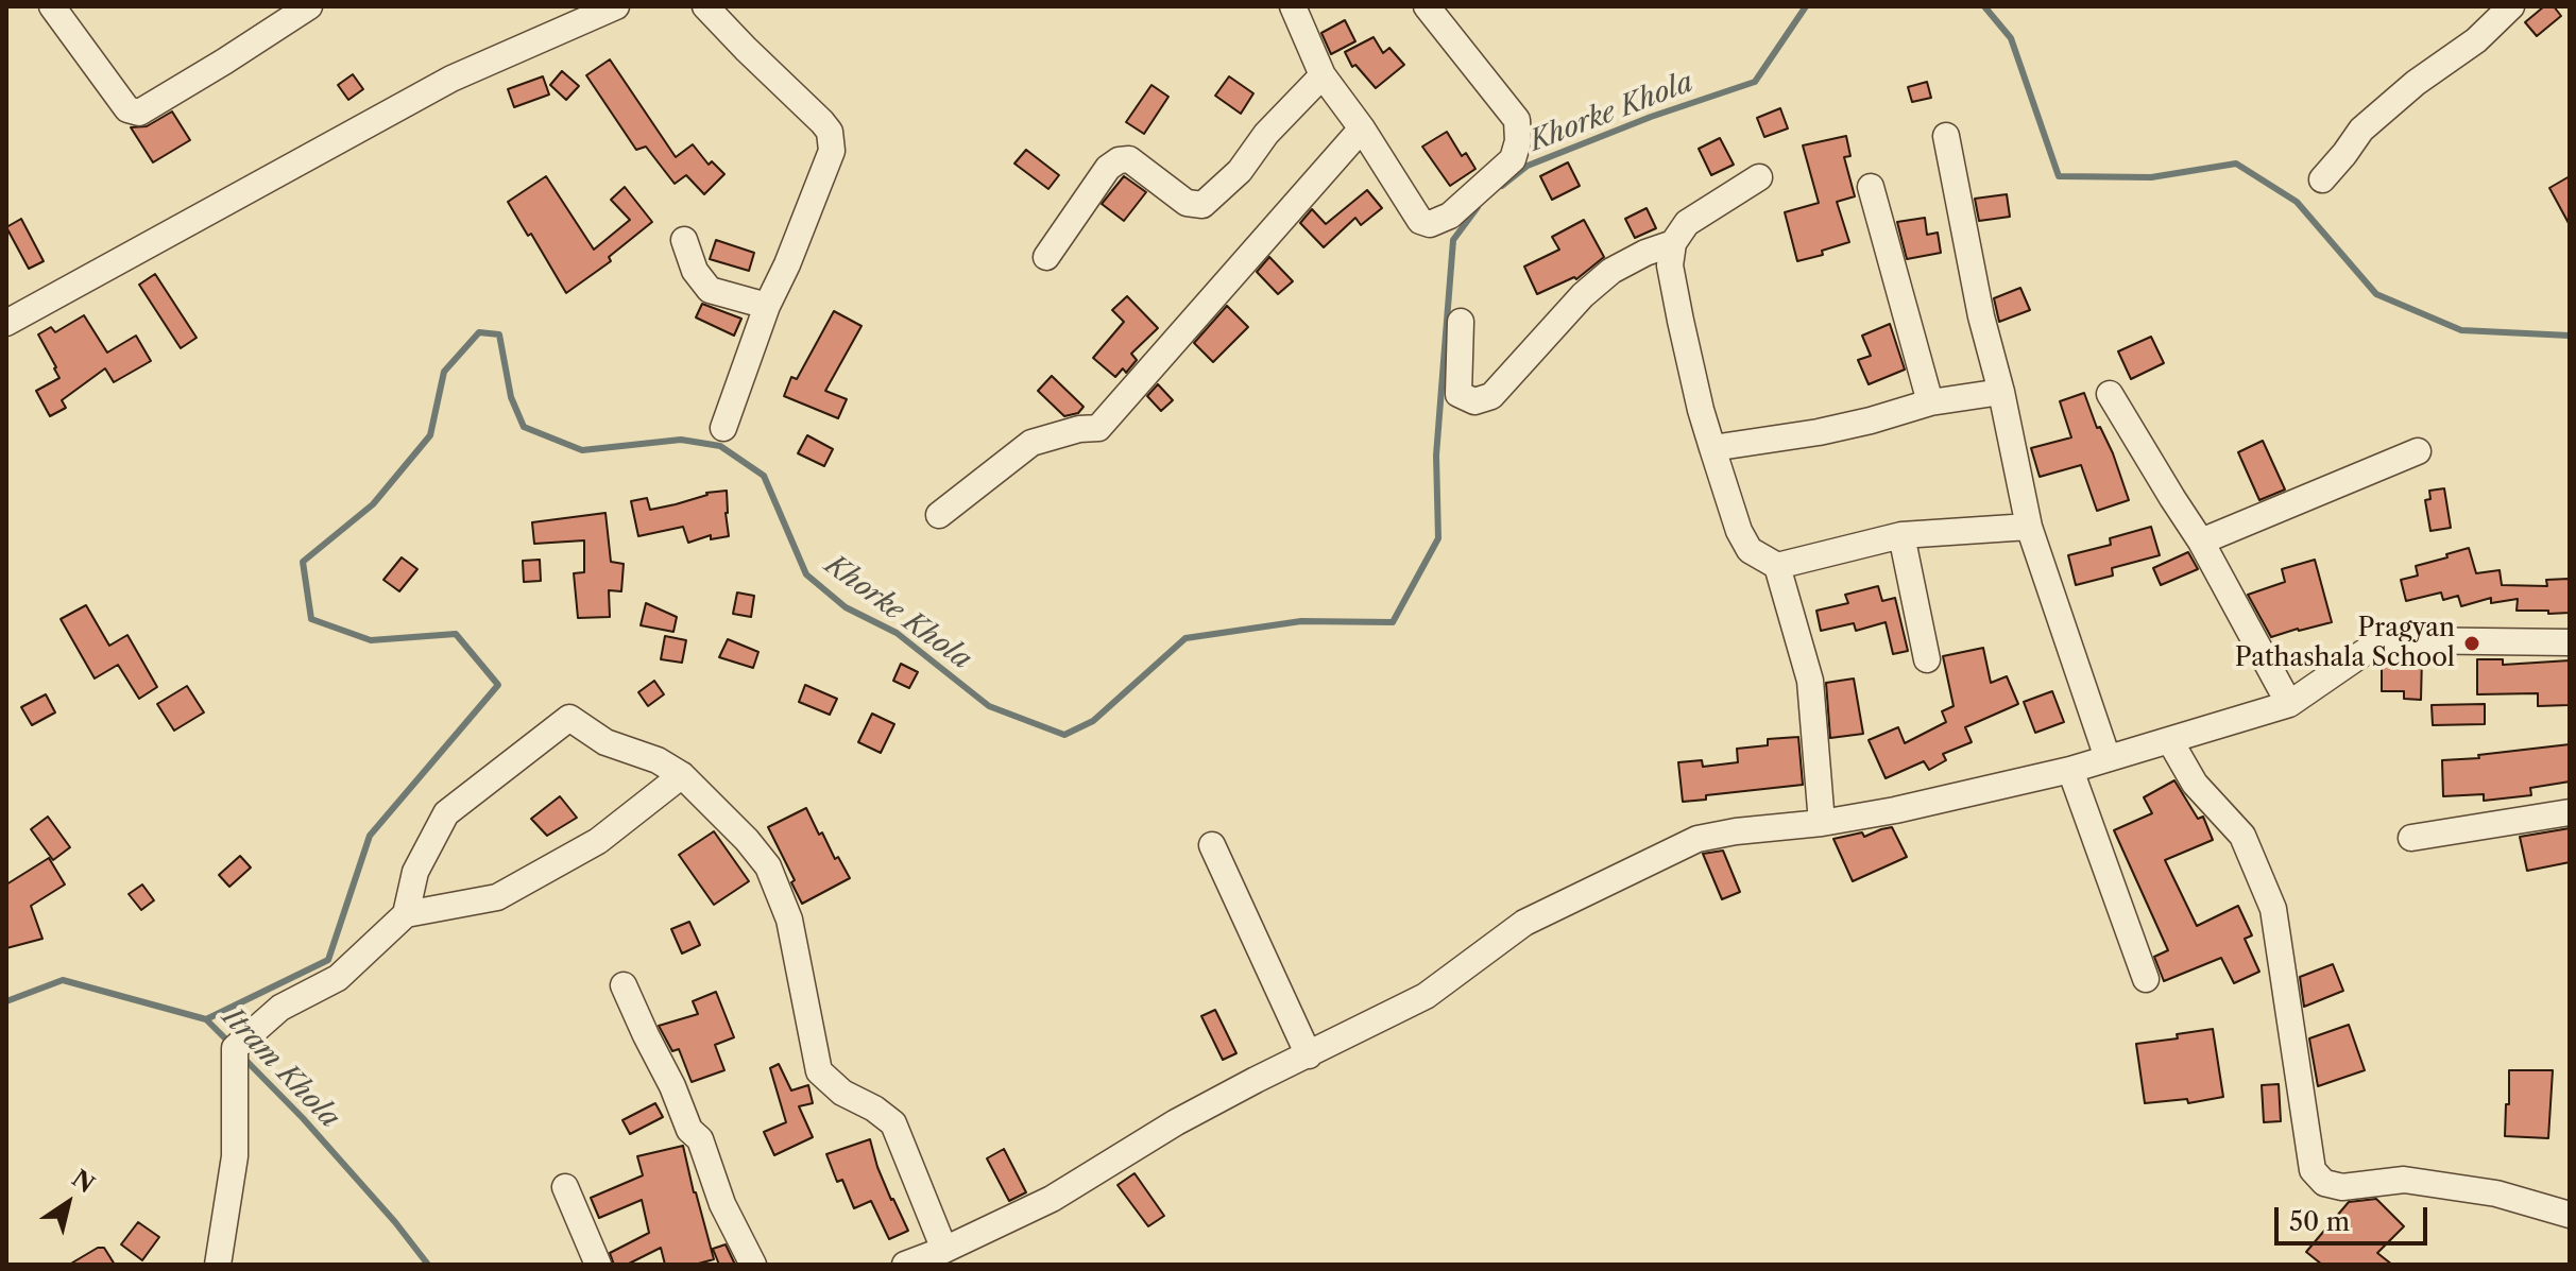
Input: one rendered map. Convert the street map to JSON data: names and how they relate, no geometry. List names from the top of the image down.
{
  "water": ["Khorke Khola", "Itram Khola"],
  "places": ["Pragyan Pathashala School"],
  "scale_bar": "50 m",
  "north": "top right"
}
